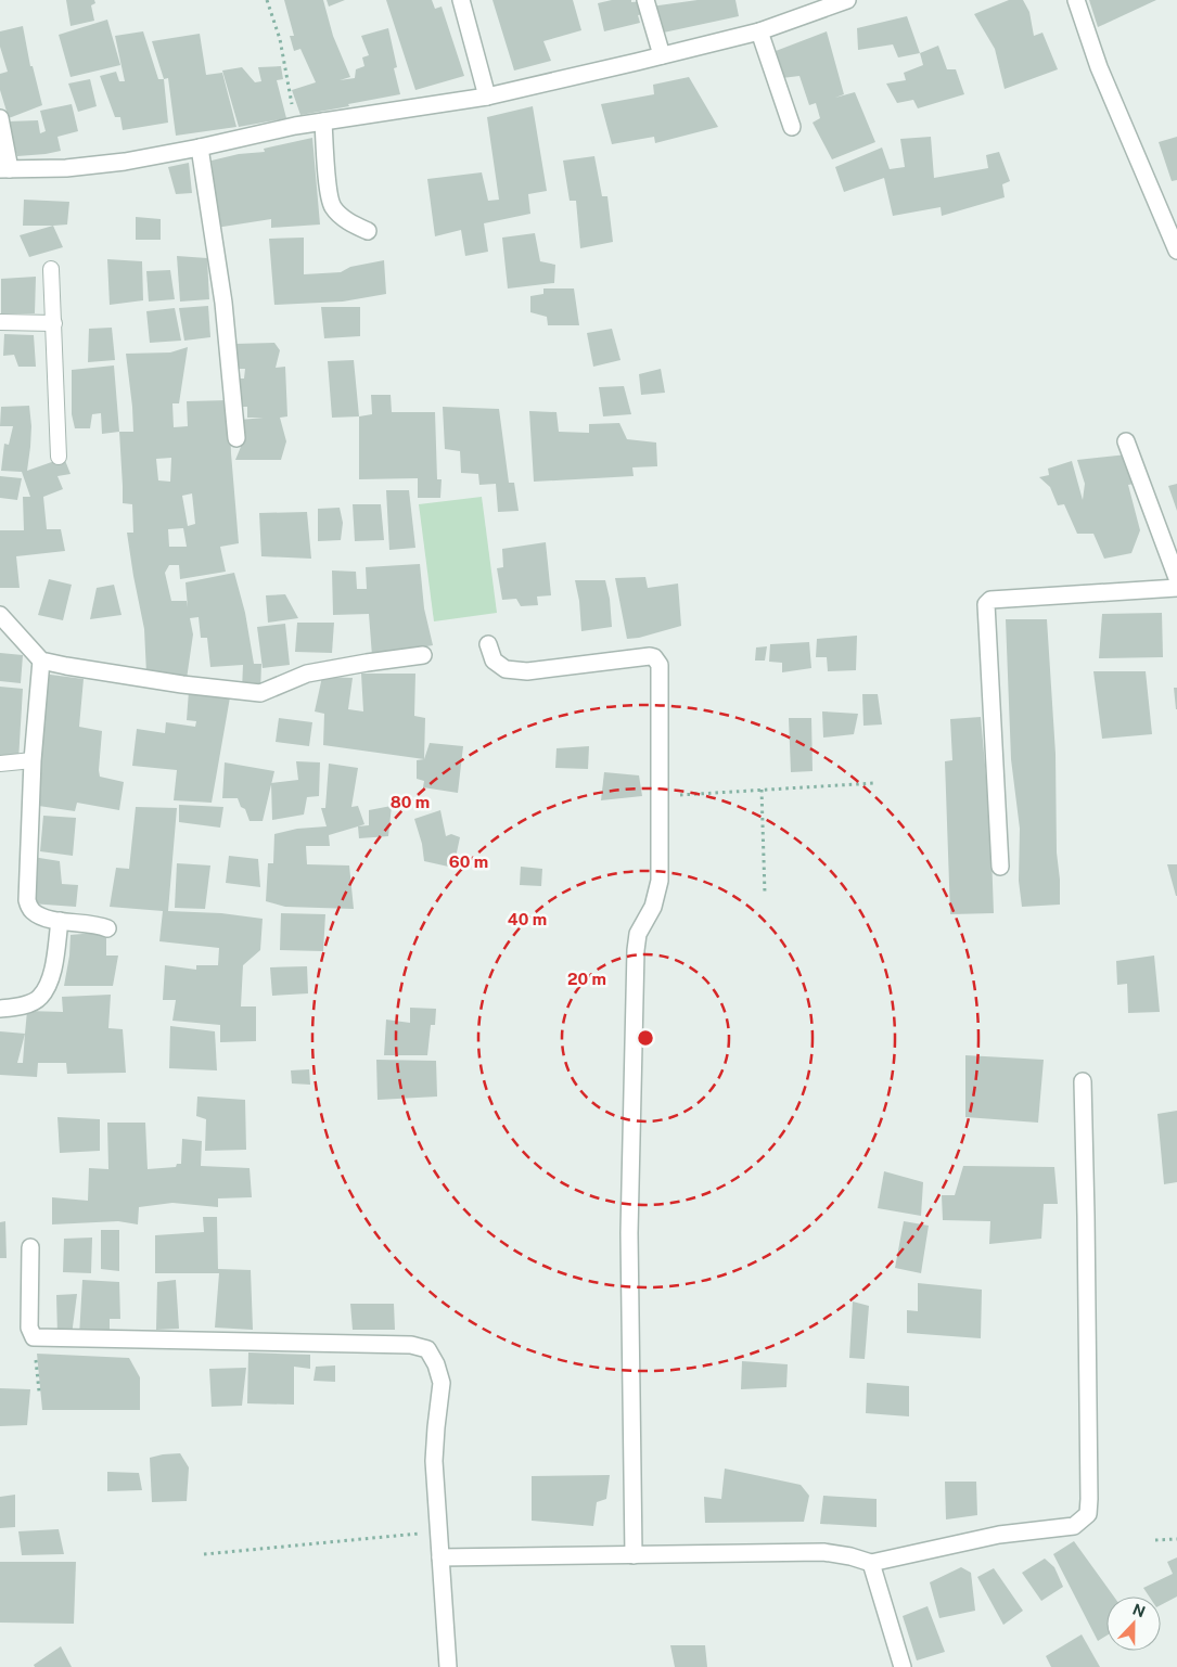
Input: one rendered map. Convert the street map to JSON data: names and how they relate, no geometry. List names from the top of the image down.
{
  "north": "top",
  "rings": [
    "80 m",
    "60 m",
    "40 m",
    "20 m"
  ]
}
